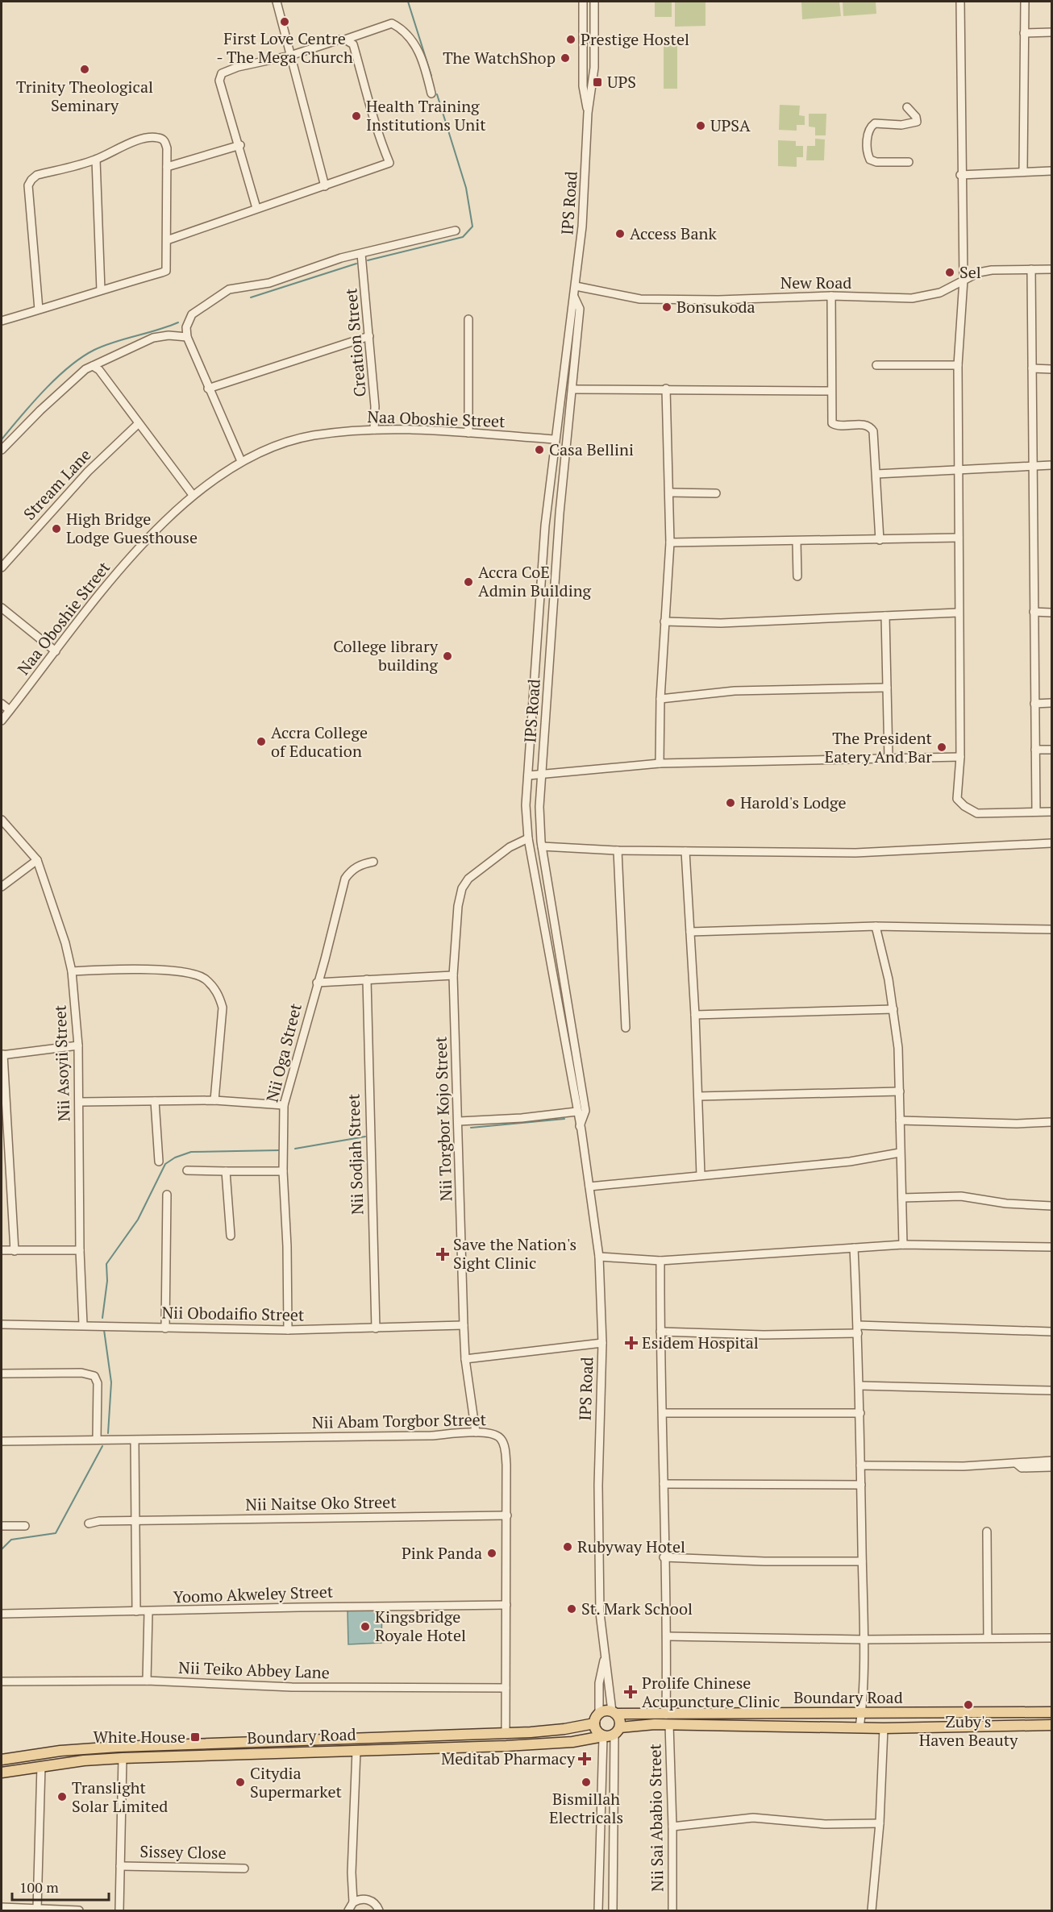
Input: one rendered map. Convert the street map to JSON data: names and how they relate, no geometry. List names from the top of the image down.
{
  "streets": {
    "main road": ["Boundary Road"],
    "street": [
      "IPS Road",
      "New Road",
      "Creation Street",
      "Naa Oboshie Street",
      "Stream Lane",
      "Nii Oga Street",
      "Nii Asoyii Street",
      "Nii Torgbor Kojo Street",
      "Nii Sodjah Street",
      "Nii Obodaifio Street",
      "Nii Abam Torgbor Street",
      "Nii Naitse Oko Street",
      "Yoomo Akweley Street",
      "Nii Teiko Abbey Lane",
      "Nii Sai Ababio Street",
      "Sissey Close"
    ]
  },
  "crossings": [
    ["IPS Road", "New Road"],
    ["IPS Road", "Naa Oboshie Street"],
    ["IPS Road", "Nii Torgbor Kojo Street"],
    ["IPS Road", "Boundary Road"],
    ["Creation Street", "Naa Oboshie Street"],
    ["Nii Oga Street", "Nii Obodaifio Street"],
    ["Nii Asoyii Street", "Nii Obodaifio Street"],
    ["Nii Torgbor Kojo Street", "Nii Obodaifio Street"],
    ["Nii Torgbor Kojo Street", "Nii Abam Torgbor Street"],
    ["Nii Sodjah Street", "Nii Obodaifio Street"],
    ["Nii Abam Torgbor Street", "Nii Naitse Oko Street"],
    ["Nii Abam Torgbor Street", "Yoomo Akweley Street"],
    ["Nii Abam Torgbor Street", "Nii Teiko Abbey Lane"],
    ["Nii Abam Torgbor Street", "Boundary Road"],
    ["Boundary Road", "Nii Sai Ababio Street"]
  ],
  "places": {
    "other": [
      "First Love Centre - The Mega Church",
      "Prestige Hostel",
      "The WatchShop",
      "Trinity Theological Seminary",
      "Health Training Institutions Unit",
      "UPSA",
      "Access Bank",
      "Sel",
      "Bonsukoda",
      "Casa Bellini",
      "High Bridge Lodge Guesthouse",
      "Accra CoE Admin Building",
      "College library building",
      "Accra College of Education",
      "The President Eatery And Bar",
      "Harold's Lodge",
      "Rubyway Hotel",
      "Pink Panda",
      "St. Mark School",
      "Kingsbridge Royale Hotel",
      "Zuby's Haven Beauty",
      "Citydia Supermarket",
      "Bismillah Electricals",
      "Translight Solar Limited"
    ],
    "transit": ["UPS", "White House"],
    "health": [
      "Save the Nation's Sight Clinic",
      "Esidem Hospital",
      "Prolife Chinese Acupuncture Clinic",
      "Meditab Pharmacy"
    ]
  },
  "scale_bar": "100 m"
}
